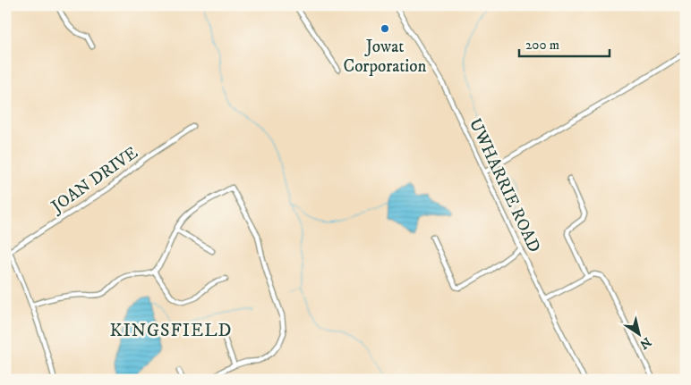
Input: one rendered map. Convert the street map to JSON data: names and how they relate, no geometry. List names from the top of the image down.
{
  "streets": {
    "street": ["JOAN DRIVE", "UWHARRIE ROAD"]
  },
  "districts": ["KINGSFIELD"],
  "places": ["Jowat Corporation"],
  "scale_bar": "200 m",
  "north": "bottom right"
}
